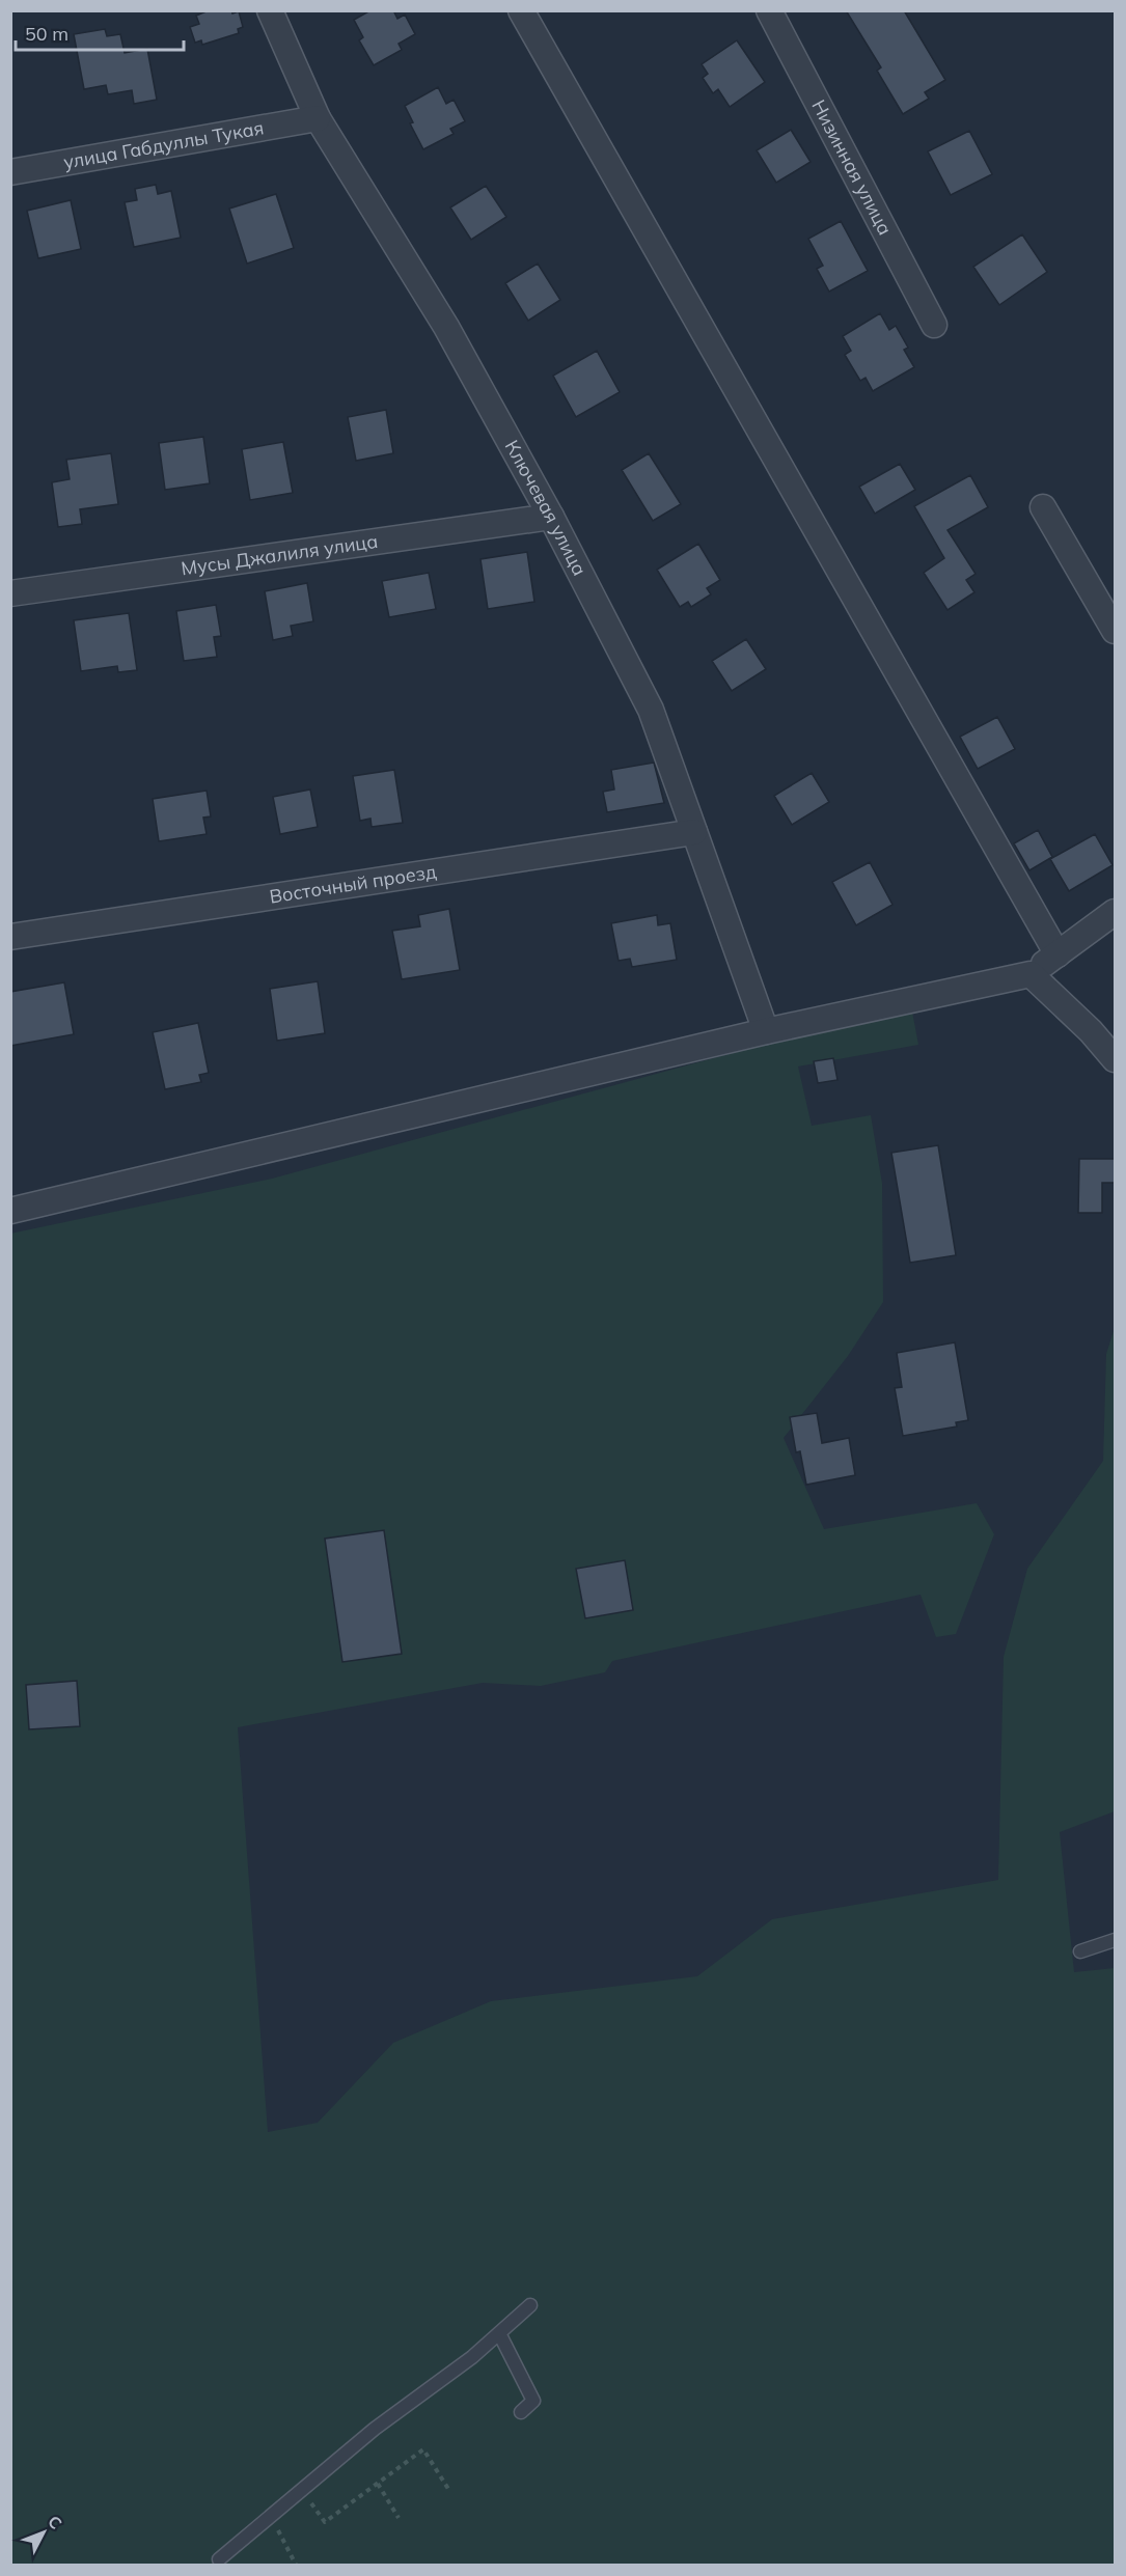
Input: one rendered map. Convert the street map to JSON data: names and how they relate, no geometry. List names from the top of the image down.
{
  "streets": {
    "street": [
      "улица Габдуллы Тукая",
      "Низинная улица",
      "Ключевая улица",
      "Мусы Джалиля улица",
      "Восточный проезд"
    ]
  },
  "crossings": [
    ["улица Габдуллы Тукая", "Ключевая улица"],
    ["Ключевая улица", "Мусы Джалиля улица"],
    ["Ключевая улица", "Восточный проезд"]
  ],
  "scale_bar": "50 m",
  "north": "top right"
}
